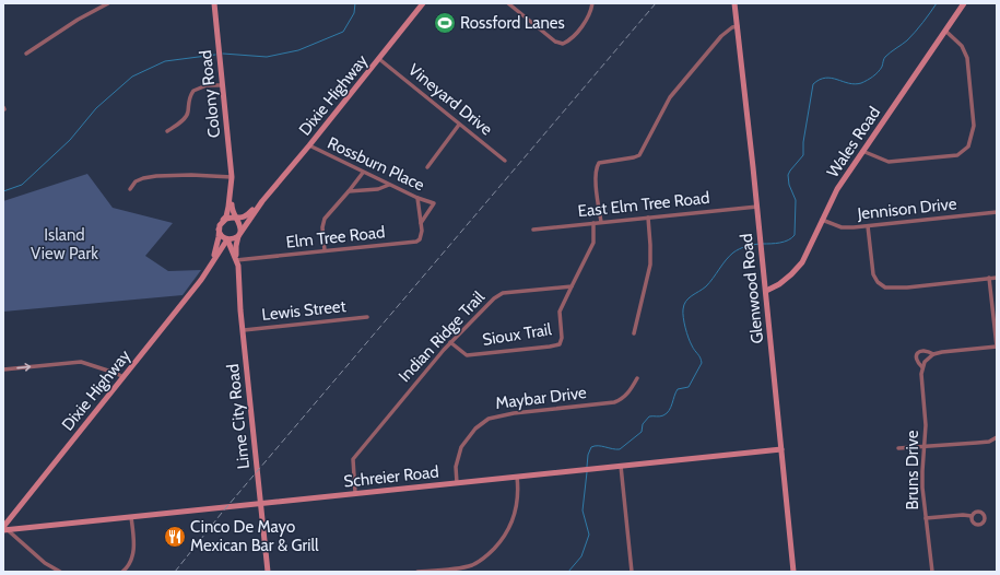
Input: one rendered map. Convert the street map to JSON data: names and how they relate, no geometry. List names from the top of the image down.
{
  "streets": {
    "street": [
      "Colony Road",
      "Dixie Highway",
      "Vineyard Drive",
      "Wales Road",
      "Rossburn Place",
      "East Elm Tree Road",
      "Jennison Drive",
      "Elm Tree Road",
      "Glenwood Road",
      "Lewis Street",
      "Sioux Trail",
      "Indian Ridge Trail",
      "Maybar Drive",
      "Lime City Road",
      "Bruns Drive",
      "Schreier Road"
    ]
  },
  "crossings": [
    ["Colony Road", "Dixie Highway"],
    ["Colony Road", "Lime City Road"],
    ["Dixie Highway", "Vineyard Drive"],
    ["Dixie Highway", "Rossburn Place"],
    ["Dixie Highway", "Lime City Road"],
    ["Dixie Highway", "Schreier Road"],
    ["Wales Road", "Jennison Drive"],
    ["Wales Road", "Glenwood Road"],
    ["Rossburn Place", "Elm Tree Road"],
    ["East Elm Tree Road", "Glenwood Road"],
    ["Elm Tree Road", "Lime City Road"],
    ["Glenwood Road", "Schreier Road"],
    ["Lewis Street", "Lime City Road"],
    ["Sioux Trail", "Indian Ridge Trail"],
    ["Indian Ridge Trail", "Schreier Road"],
    ["Maybar Drive", "Schreier Road"],
    ["Lime City Road", "Schreier Road"]
  ],
  "parks": ["Island View Park"],
  "places": {
    "sports": ["Rossford Lanes"],
    "restaurant": ["Cinco De Mayo Mexican Bar & Grill"]
  }
}
